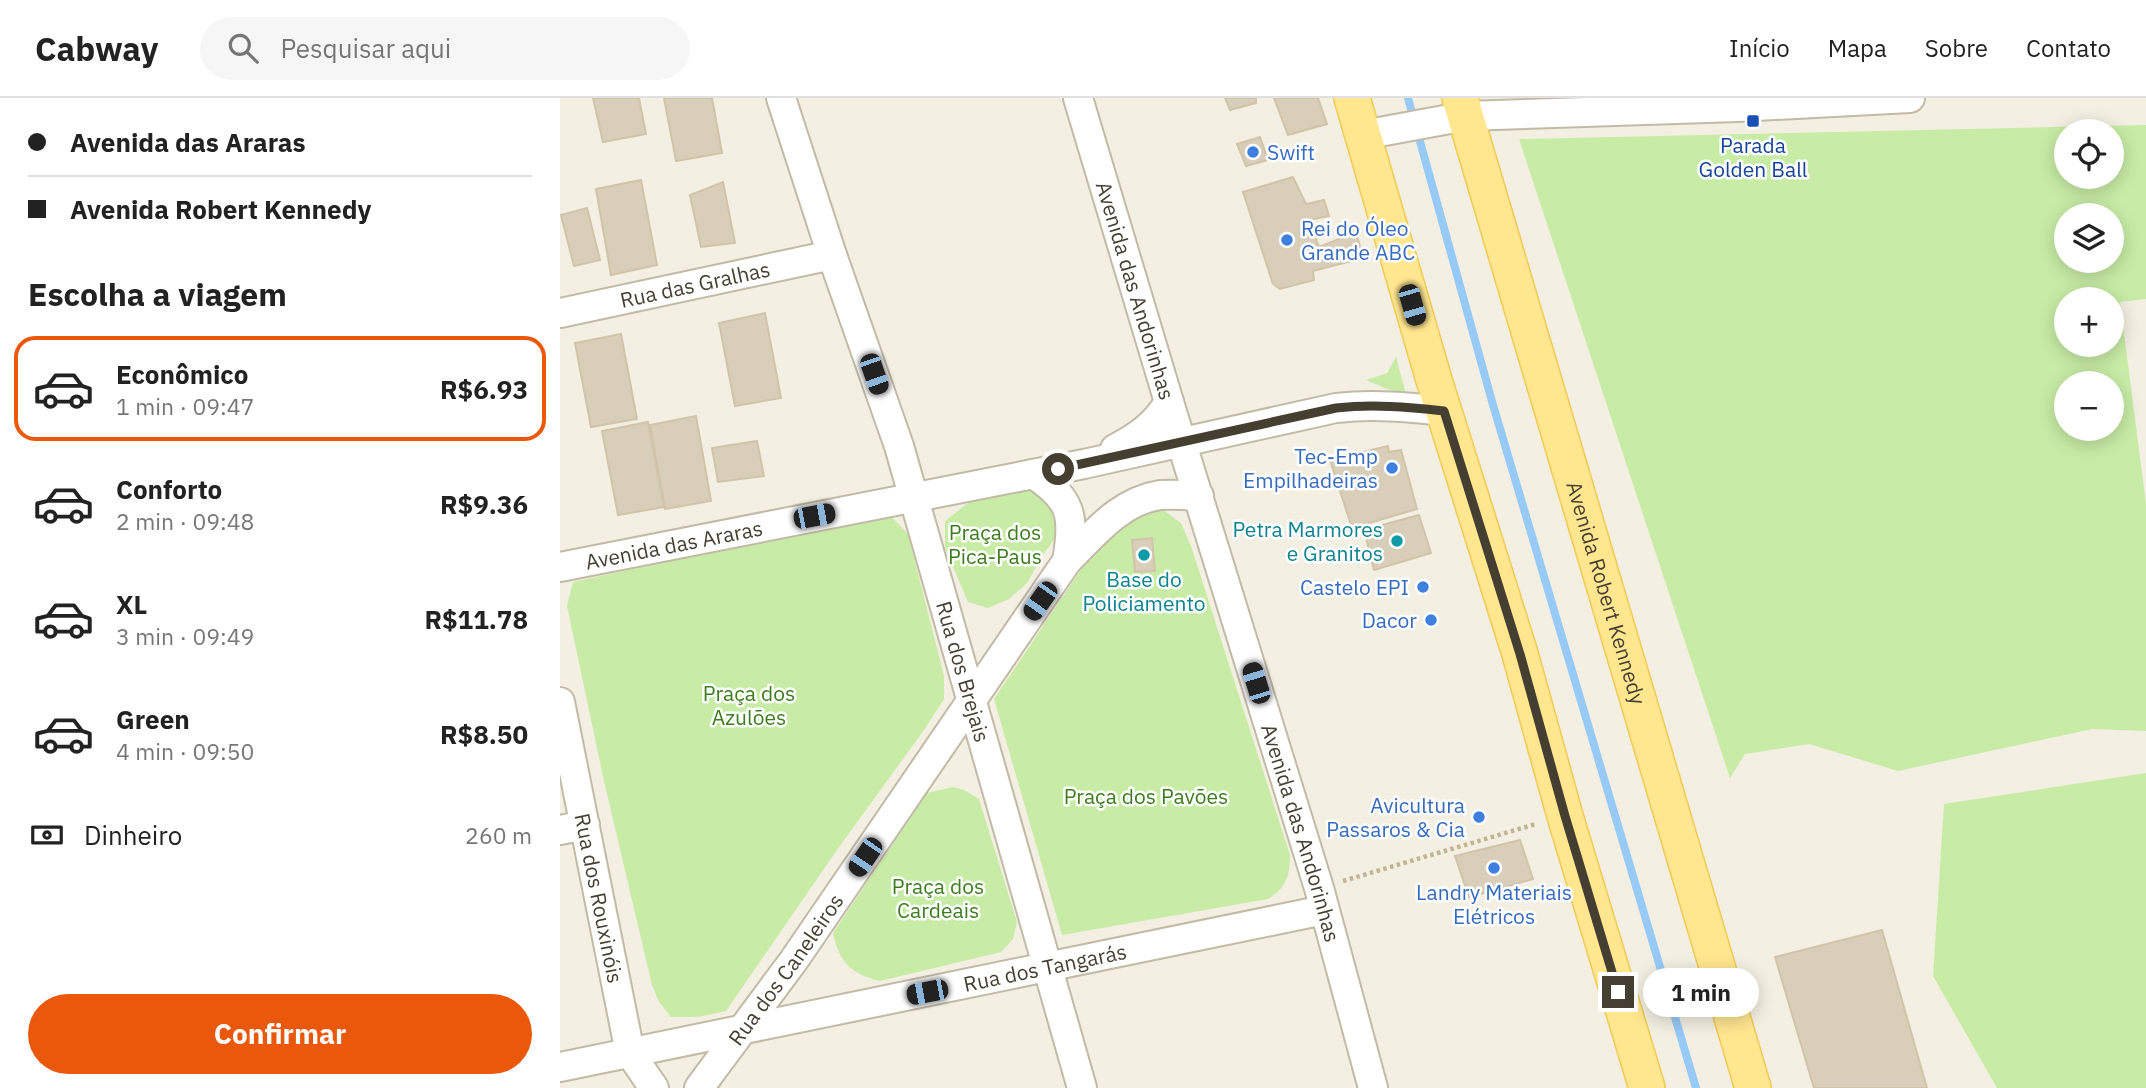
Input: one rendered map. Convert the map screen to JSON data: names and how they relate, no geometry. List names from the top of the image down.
{
  "streets": {
    "main road": ["Avenida Robert Kennedy"],
    "street": [
      "Rua das Gralhas",
      "Avenida das Andorinhas",
      "Avenida das Araras",
      "Rua dos Brejais",
      "Rua dos Rouxinóis",
      "Rua dos Tangarás",
      "Rua dos Caneleiros"
    ]
  },
  "crossings": [
    ["Rua das Gralhas", "Rua dos Brejais"],
    ["Avenida das Andorinhas", "Avenida das Araras"],
    ["Avenida das Andorinhas", "Rua dos Tangarás"],
    ["Avenida das Andorinhas", "Rua dos Caneleiros"],
    ["Avenida das Araras", "Rua dos Brejais"],
    ["Rua dos Brejais", "Rua dos Tangarás"],
    ["Rua dos Brejais", "Rua dos Caneleiros"],
    ["Rua dos Rouxinóis", "Rua dos Tangarás"],
    ["Rua dos Tangarás", "Rua dos Caneleiros"]
  ],
  "parks": [
    "Praça dos Pica-Paus",
    "Praça dos Azulões",
    "Praça dos Pavões",
    "Praça dos Cardeais"
  ],
  "places": {
    "transit": ["Parada Golden Ball"],
    "other": [
      "Swift",
      "Rei do Óleo Grande ABC",
      "Tec-Emp Empilhadeiras",
      "Petra Marmores e Granitos",
      "Base do Policiamento",
      "Castelo EPI",
      "Dacor",
      "Avicultura Passaros & Cia",
      "Landry Materiais Elétricos"
    ]
  },
  "page": {
    "header": "Cabway",
    "search": "Pesquisar aqui",
    "nav": [
      "Início",
      "Mapa",
      "Sobre",
      "Contato"
    ],
    "banner": ["Avenida das Araras", "Avenida Robert Kennedy"],
    "map_buttons": ["+", "−"],
    "heading": "Escolha a viagem",
    "list": [
      {
        "name": "Econômico",
        "note": "1 min · 09:47",
        "value": "R$6.93"
      },
      {
        "name": "Conforto",
        "note": "2 min · 09:48",
        "value": "R$9.36"
      },
      {
        "name": "XL",
        "note": "3 min · 09:49",
        "value": "R$11.78"
      },
      {
        "name": "Green",
        "note": "4 min · 09:50",
        "value": "R$8.50"
      }
    ],
    "pay": ["Dinheiro", "260 m"],
    "bubble": "1 min",
    "buttons": "Confirmar"
  }
}
